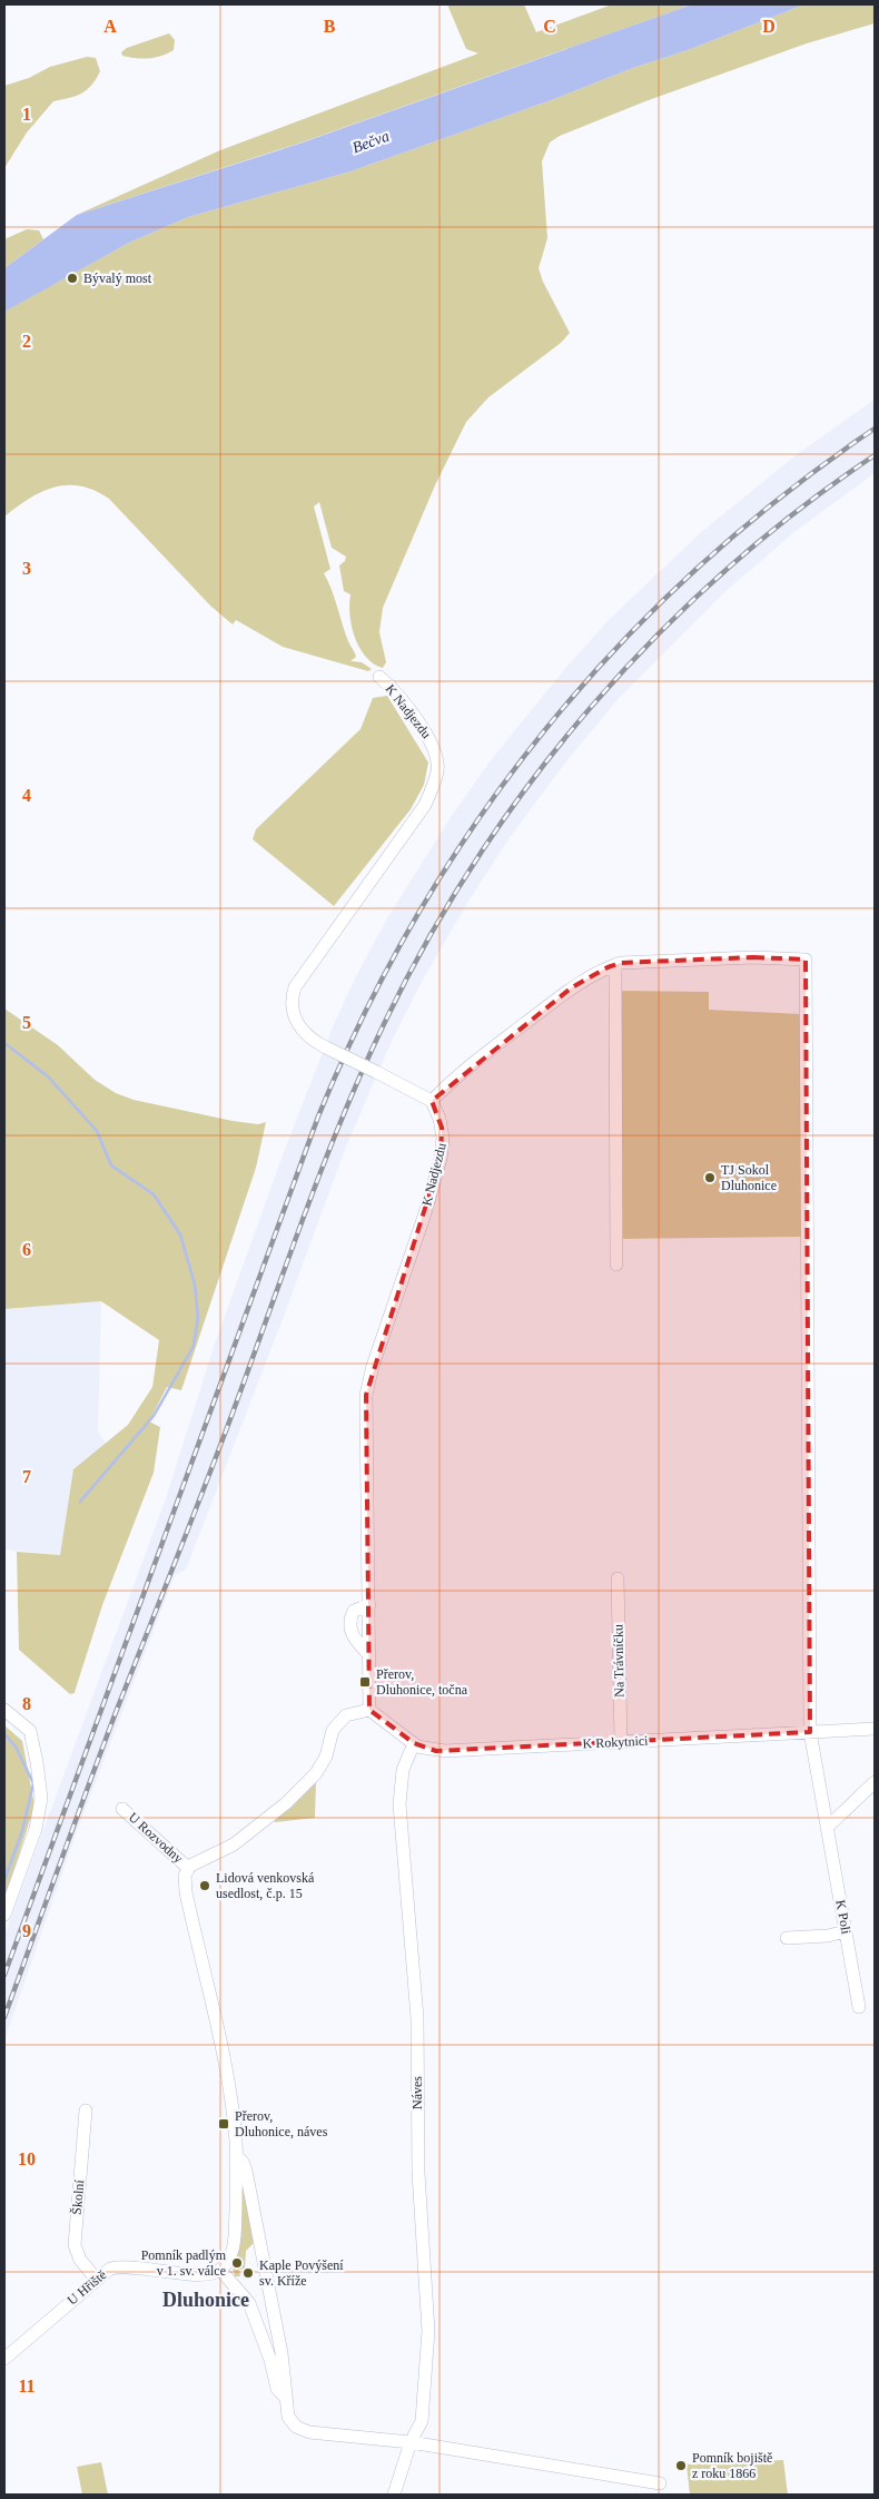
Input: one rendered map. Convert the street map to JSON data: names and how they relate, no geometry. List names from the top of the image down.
{
  "streets": {
    "street": [
      "K Nadjezdu",
      "Na Trávníčku",
      "K Rokytnici",
      "U Rozvodny",
      "K Poli",
      "Náves",
      "Školní",
      "U Hřiště"
    ]
  },
  "crossings": [
    ["K Nadjezdu", "K Rokytnici"],
    ["Na Trávníčku", "K Rokytnici"],
    ["K Rokytnici", "K Poli"],
    ["K Rokytnici", "Náves"],
    ["Školní", "U Hřiště"]
  ],
  "districts": ["Dluhonice"],
  "water": ["Bečva"],
  "places": {
    "other": [
      "Bývalý most",
      "TJ Sokol Dluhonice",
      "Lidová venkovská usedlost, č.p. 15",
      "Pomník padlým v 1. sv. válce",
      "Kaple Povýšení sv. Kříže",
      "Pomník bojiště z roku 1866"
    ],
    "transit": ["Přerov, Dluhonice, točna", "Přerov, Dluhonice, náves"]
  },
  "grid": {
    "columns": [
      "A",
      "B",
      "C",
      "D"
    ],
    "rows": [
      "1",
      "2",
      "3",
      "4",
      "5",
      "6",
      "7",
      "8",
      "9",
      "10",
      "11"
    ]
  }
}
